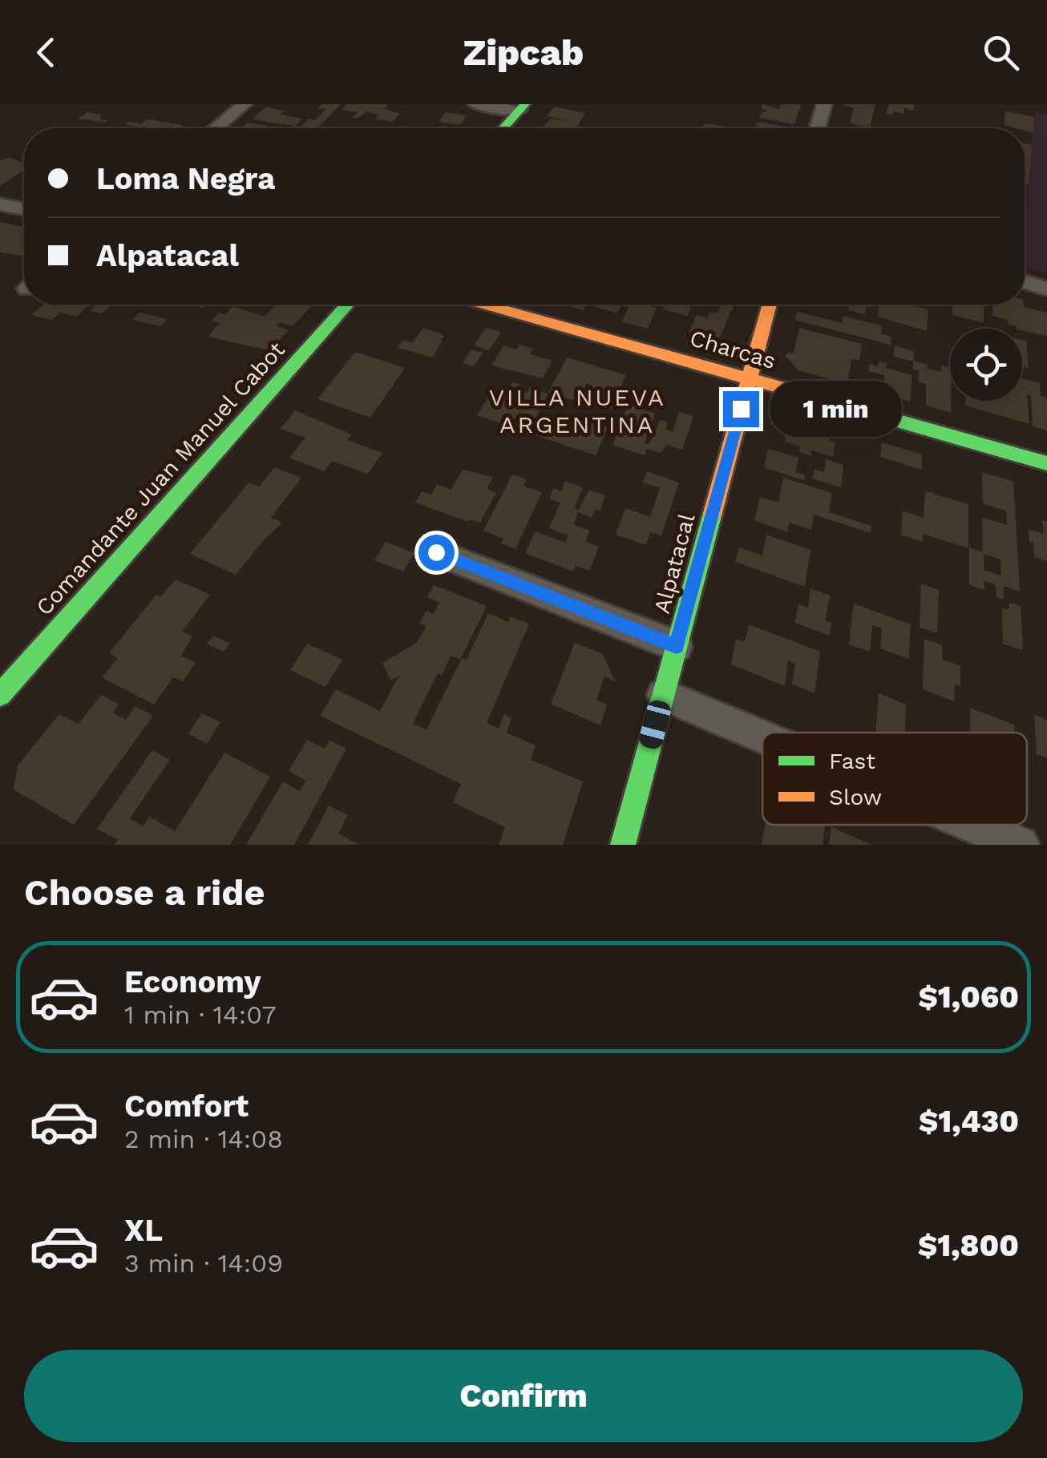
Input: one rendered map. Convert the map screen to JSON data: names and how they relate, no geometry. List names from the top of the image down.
{
  "streets": {
    "street": ["Charcas", "Comandante Juan Manuel Cabot", "Alpatacal"]
  },
  "crossings": [
    ["Charcas", "Alpatacal"]
  ],
  "districts": ["VILLA NUEVA ARGENTINA"],
  "legend": ["Fast", "Slow"],
  "page": {
    "header": "Zipcab",
    "banner": ["Loma Negra", "Alpatacal"],
    "bubble": "1 min",
    "heading": "Choose a ride",
    "list": [
      {
        "name": "Economy",
        "note": "1 min · 14:07",
        "value": "$1,060"
      },
      {
        "name": "Comfort",
        "note": "2 min · 14:08",
        "value": "$1,430"
      },
      {
        "name": "XL",
        "note": "3 min · 14:09",
        "value": "$1,800"
      }
    ],
    "buttons": "Confirm"
  }
}
